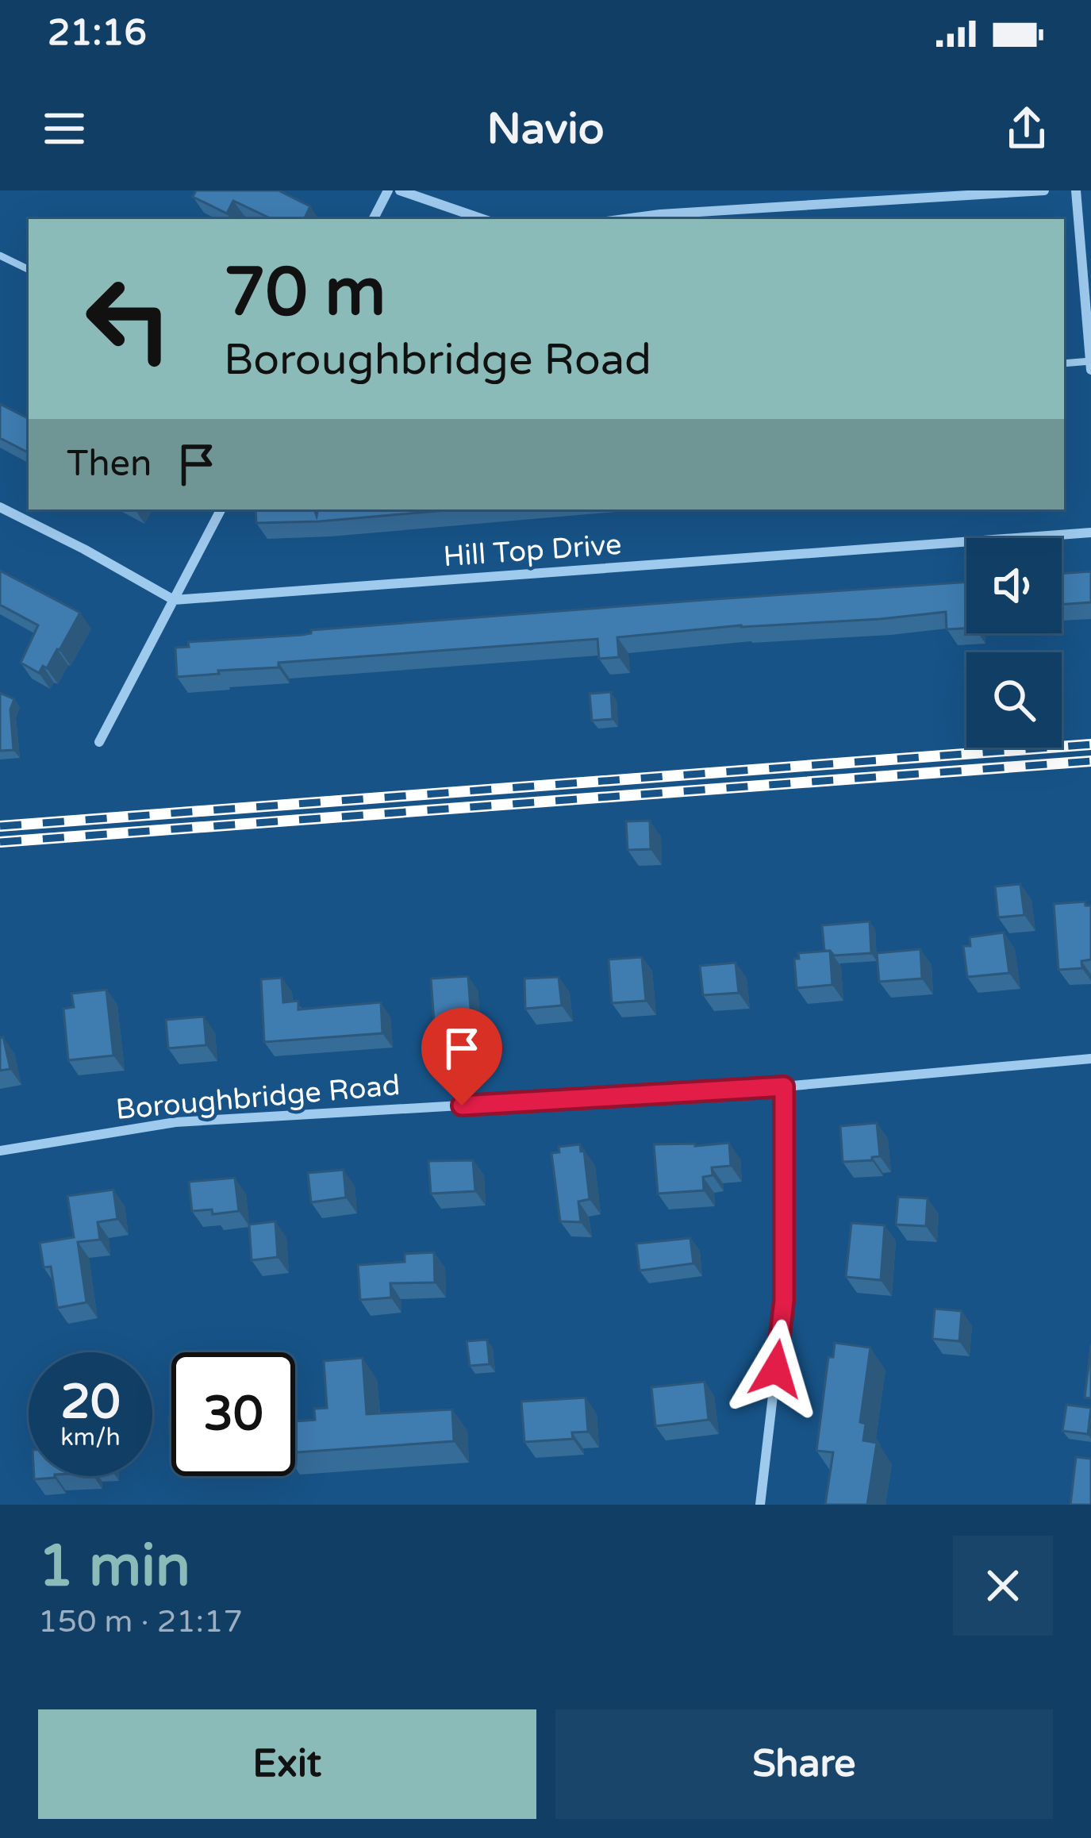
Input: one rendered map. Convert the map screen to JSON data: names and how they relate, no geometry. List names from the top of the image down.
{
  "streets": {
    "street": ["Hill Top Drive", "Boroughbridge Road"]
  },
  "page": {
    "status": "21:16",
    "header": "Navio",
    "turn": ["70 m", "Boroughbridge Road"],
    "then": "Then",
    "speed": "20 km/h",
    "limit": "30",
    "heading": ["1 min", "150 m · 21:17"],
    "buttons": ["Exit", "Share"]
  }
}
